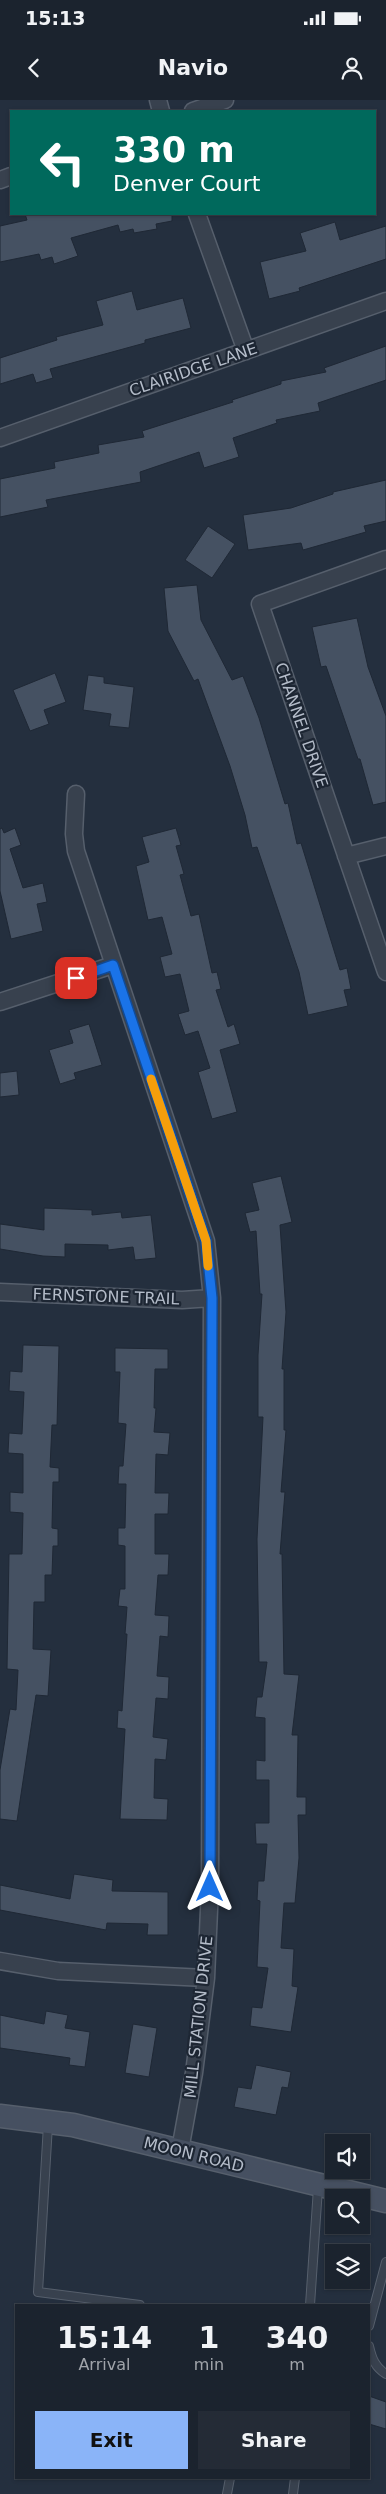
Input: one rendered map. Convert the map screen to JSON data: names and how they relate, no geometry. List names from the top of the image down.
{
  "streets": {
    "street": [
      "CLAIRIDGE LANE",
      "CHANNEL DRIVE",
      "FERNSTONE TRAIL",
      "MILL STATION DRIVE",
      "MOON ROAD"
    ]
  },
  "crossings": [
    ["FERNSTONE TRAIL", "MILL STATION DRIVE"],
    ["MILL STATION DRIVE", "MOON ROAD"]
  ],
  "page": {
    "status": "15:13",
    "header": "Navio",
    "turn": ["330 m", "Denver Court"],
    "eta": [
      "15:14",
      "Arrival",
      "1",
      "min",
      "340",
      "m"
    ],
    "buttons": ["Exit", "Share"]
  }
}
